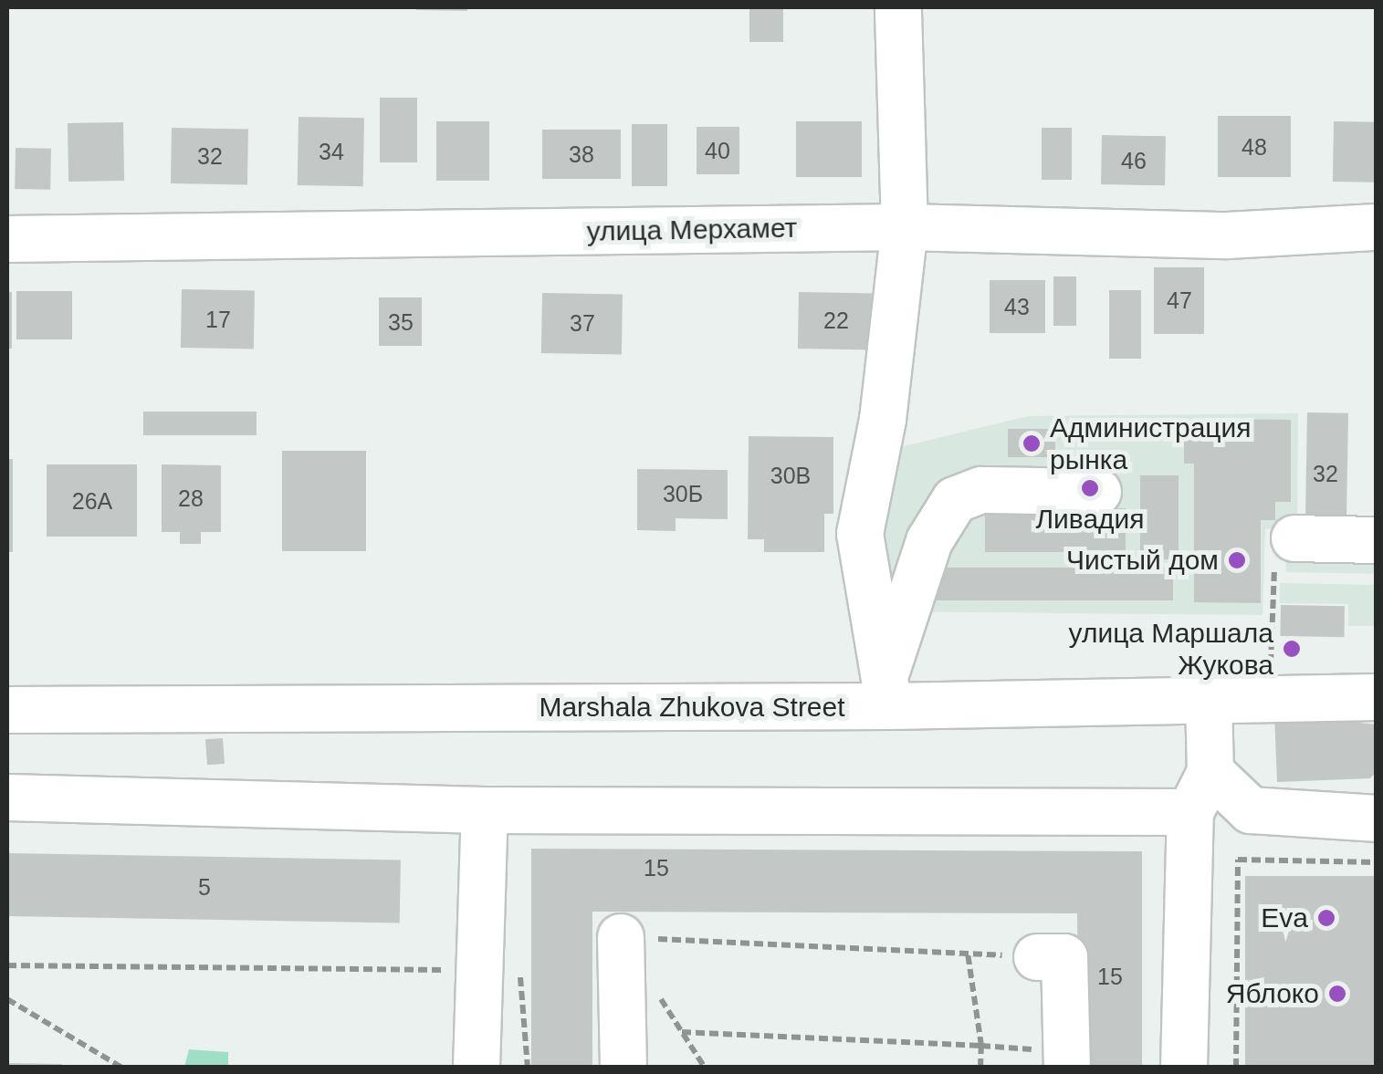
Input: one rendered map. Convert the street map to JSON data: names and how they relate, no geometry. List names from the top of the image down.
{
  "streets": {
    "street": ["улица Мерхамет", "Marshala Zhukova Street"]
  },
  "places": [
    "Администрация рынка",
    "Ливадия",
    "Чистый дом",
    "улица Маршала Жукова",
    "Eva",
    "Яблоко"
  ],
  "house_numbers": [
    "48",
    "40",
    "34",
    "38",
    "32",
    "46",
    "47",
    "43",
    "17",
    "22",
    "35",
    "37",
    "32",
    "30В",
    "30Б",
    "28",
    "26А",
    "15",
    "5",
    "15"
  ]
}
